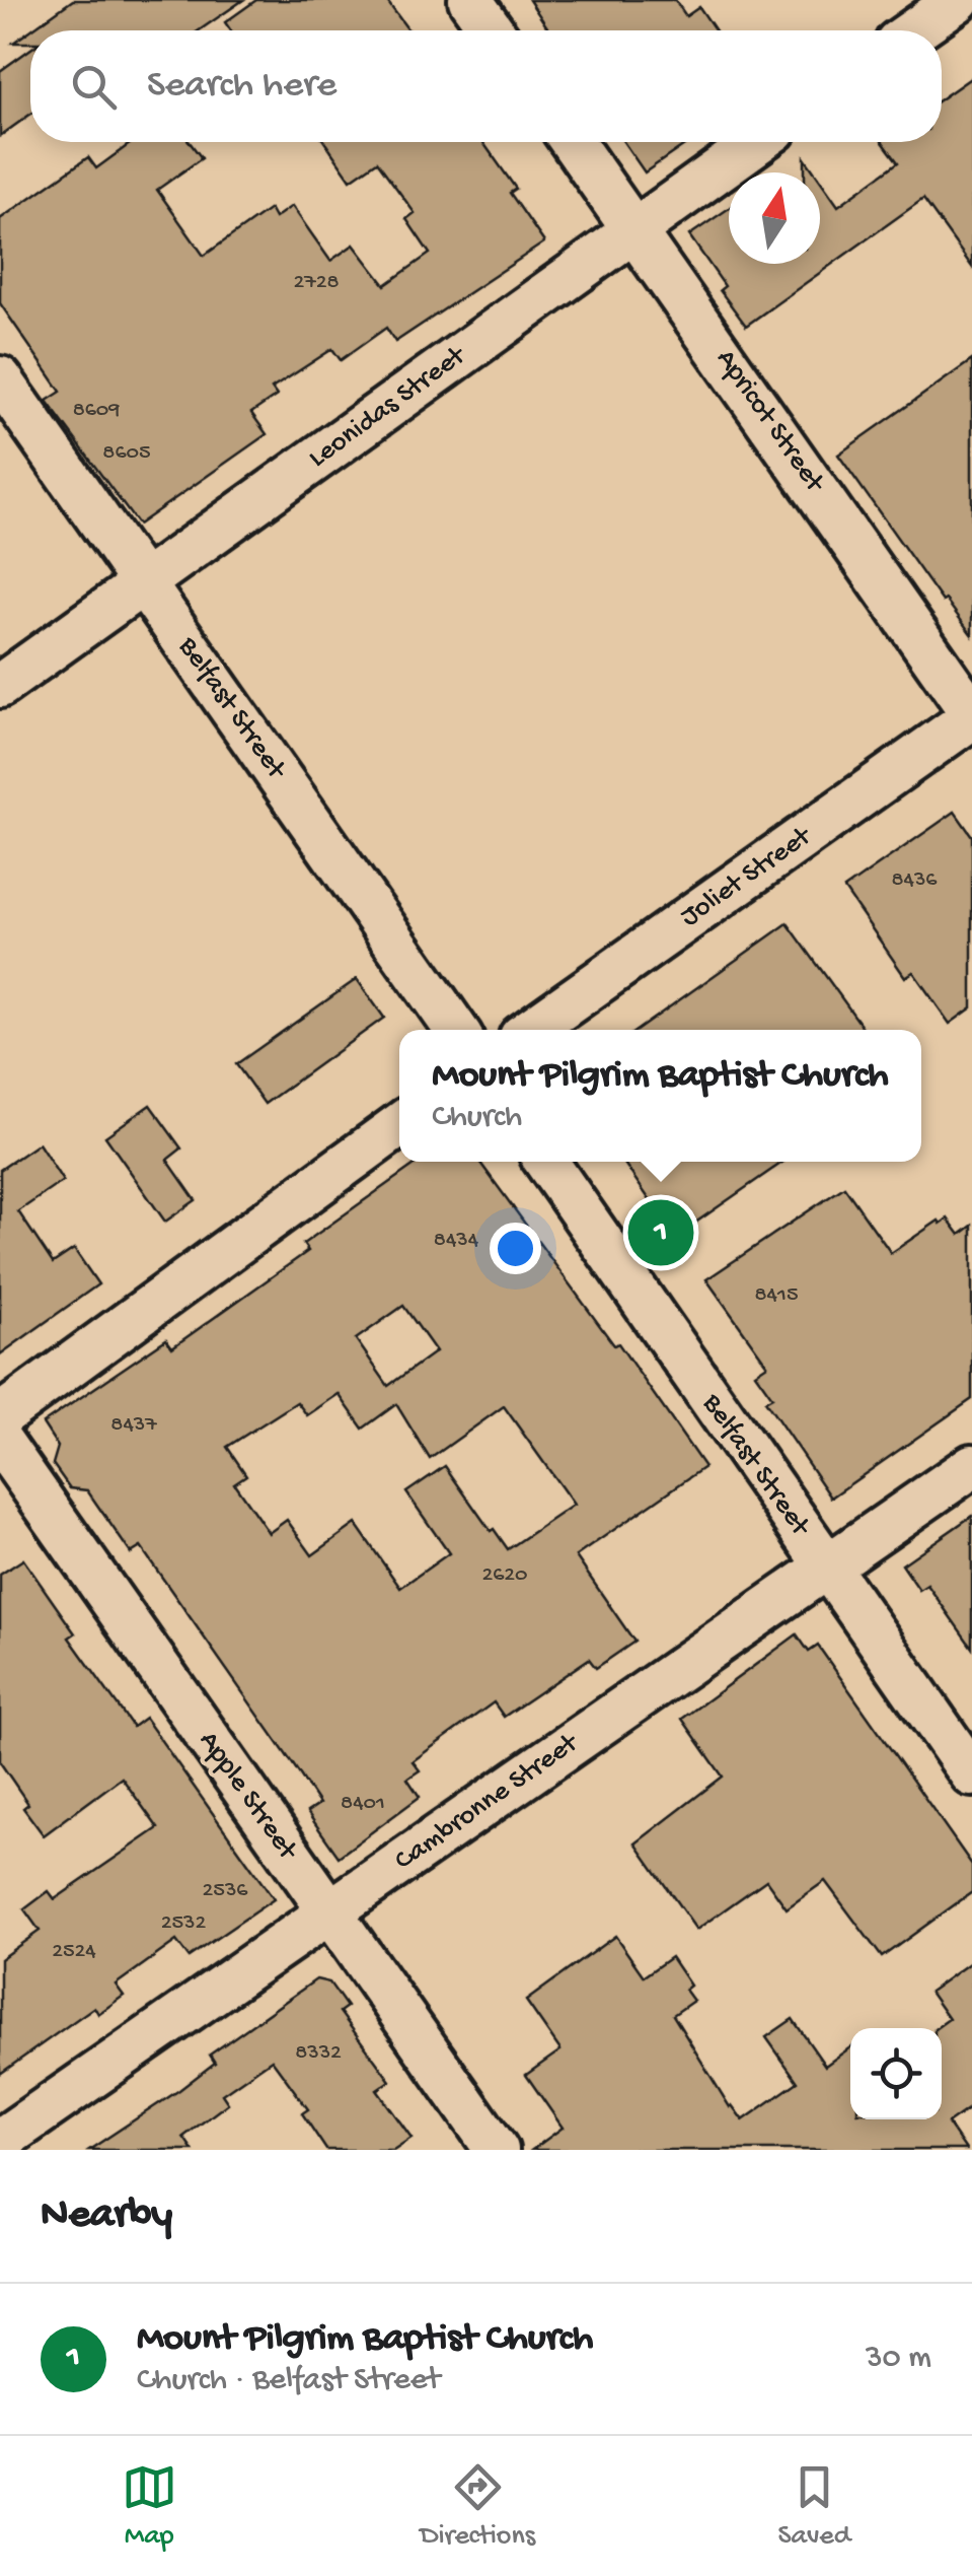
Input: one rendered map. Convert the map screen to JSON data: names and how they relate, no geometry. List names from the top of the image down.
{
  "streets": {
    "street": [
      "Leonidas Street",
      "Apricot Street",
      "Belfast Street",
      "Joliet Street",
      "Apple Street",
      "Cambronne Street"
    ]
  },
  "crossings": [
    ["Leonidas Street", "Apricot Street"],
    ["Leonidas Street", "Belfast Street"],
    ["Apricot Street", "Joliet Street"],
    ["Belfast Street", "Cambronne Street"],
    ["Apple Street", "Cambronne Street"]
  ],
  "house_numbers": [
    "2728",
    "8609",
    "8605",
    "8436",
    "8434",
    "8415",
    "8437",
    "2620",
    "8401",
    "2536",
    "2532",
    "2524",
    "8332"
  ],
  "north": "top",
  "page": {
    "search": "Search here",
    "popup": ["Mount Pilgrim Baptist Church", "Church"],
    "pins": "1",
    "heading": "Nearby",
    "list": [
      {
        "mark": "1",
        "name": "Mount Pilgrim Baptist Church",
        "note": "Church · Belfast Street",
        "value": "30 m"
      }
    ],
    "nav": ["Map", "Directions", "Saved"]
  }
}
